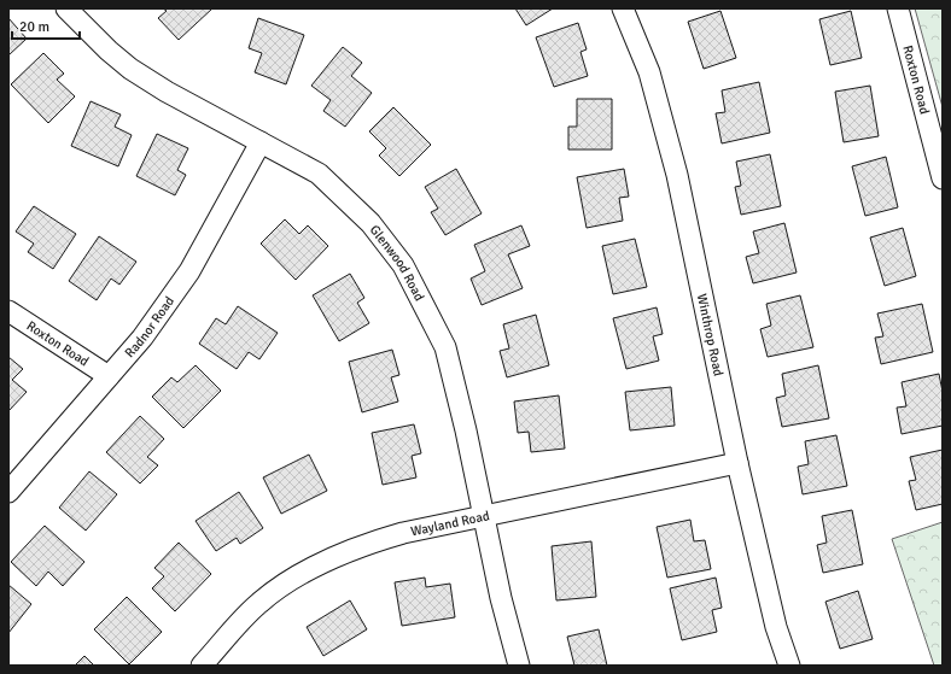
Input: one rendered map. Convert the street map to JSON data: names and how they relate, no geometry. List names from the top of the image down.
{
  "streets": {
    "street": [
      "Roxton Road",
      "Glenwood Road",
      "Radnor Road",
      "Winthrop Road",
      "Wayland Road"
    ]
  },
  "crossings": [
    ["Roxton Road", "Radnor Road"],
    ["Glenwood Road", "Radnor Road"],
    ["Glenwood Road", "Wayland Road"],
    ["Winthrop Road", "Wayland Road"]
  ],
  "scale_bar": "20 m"
}
